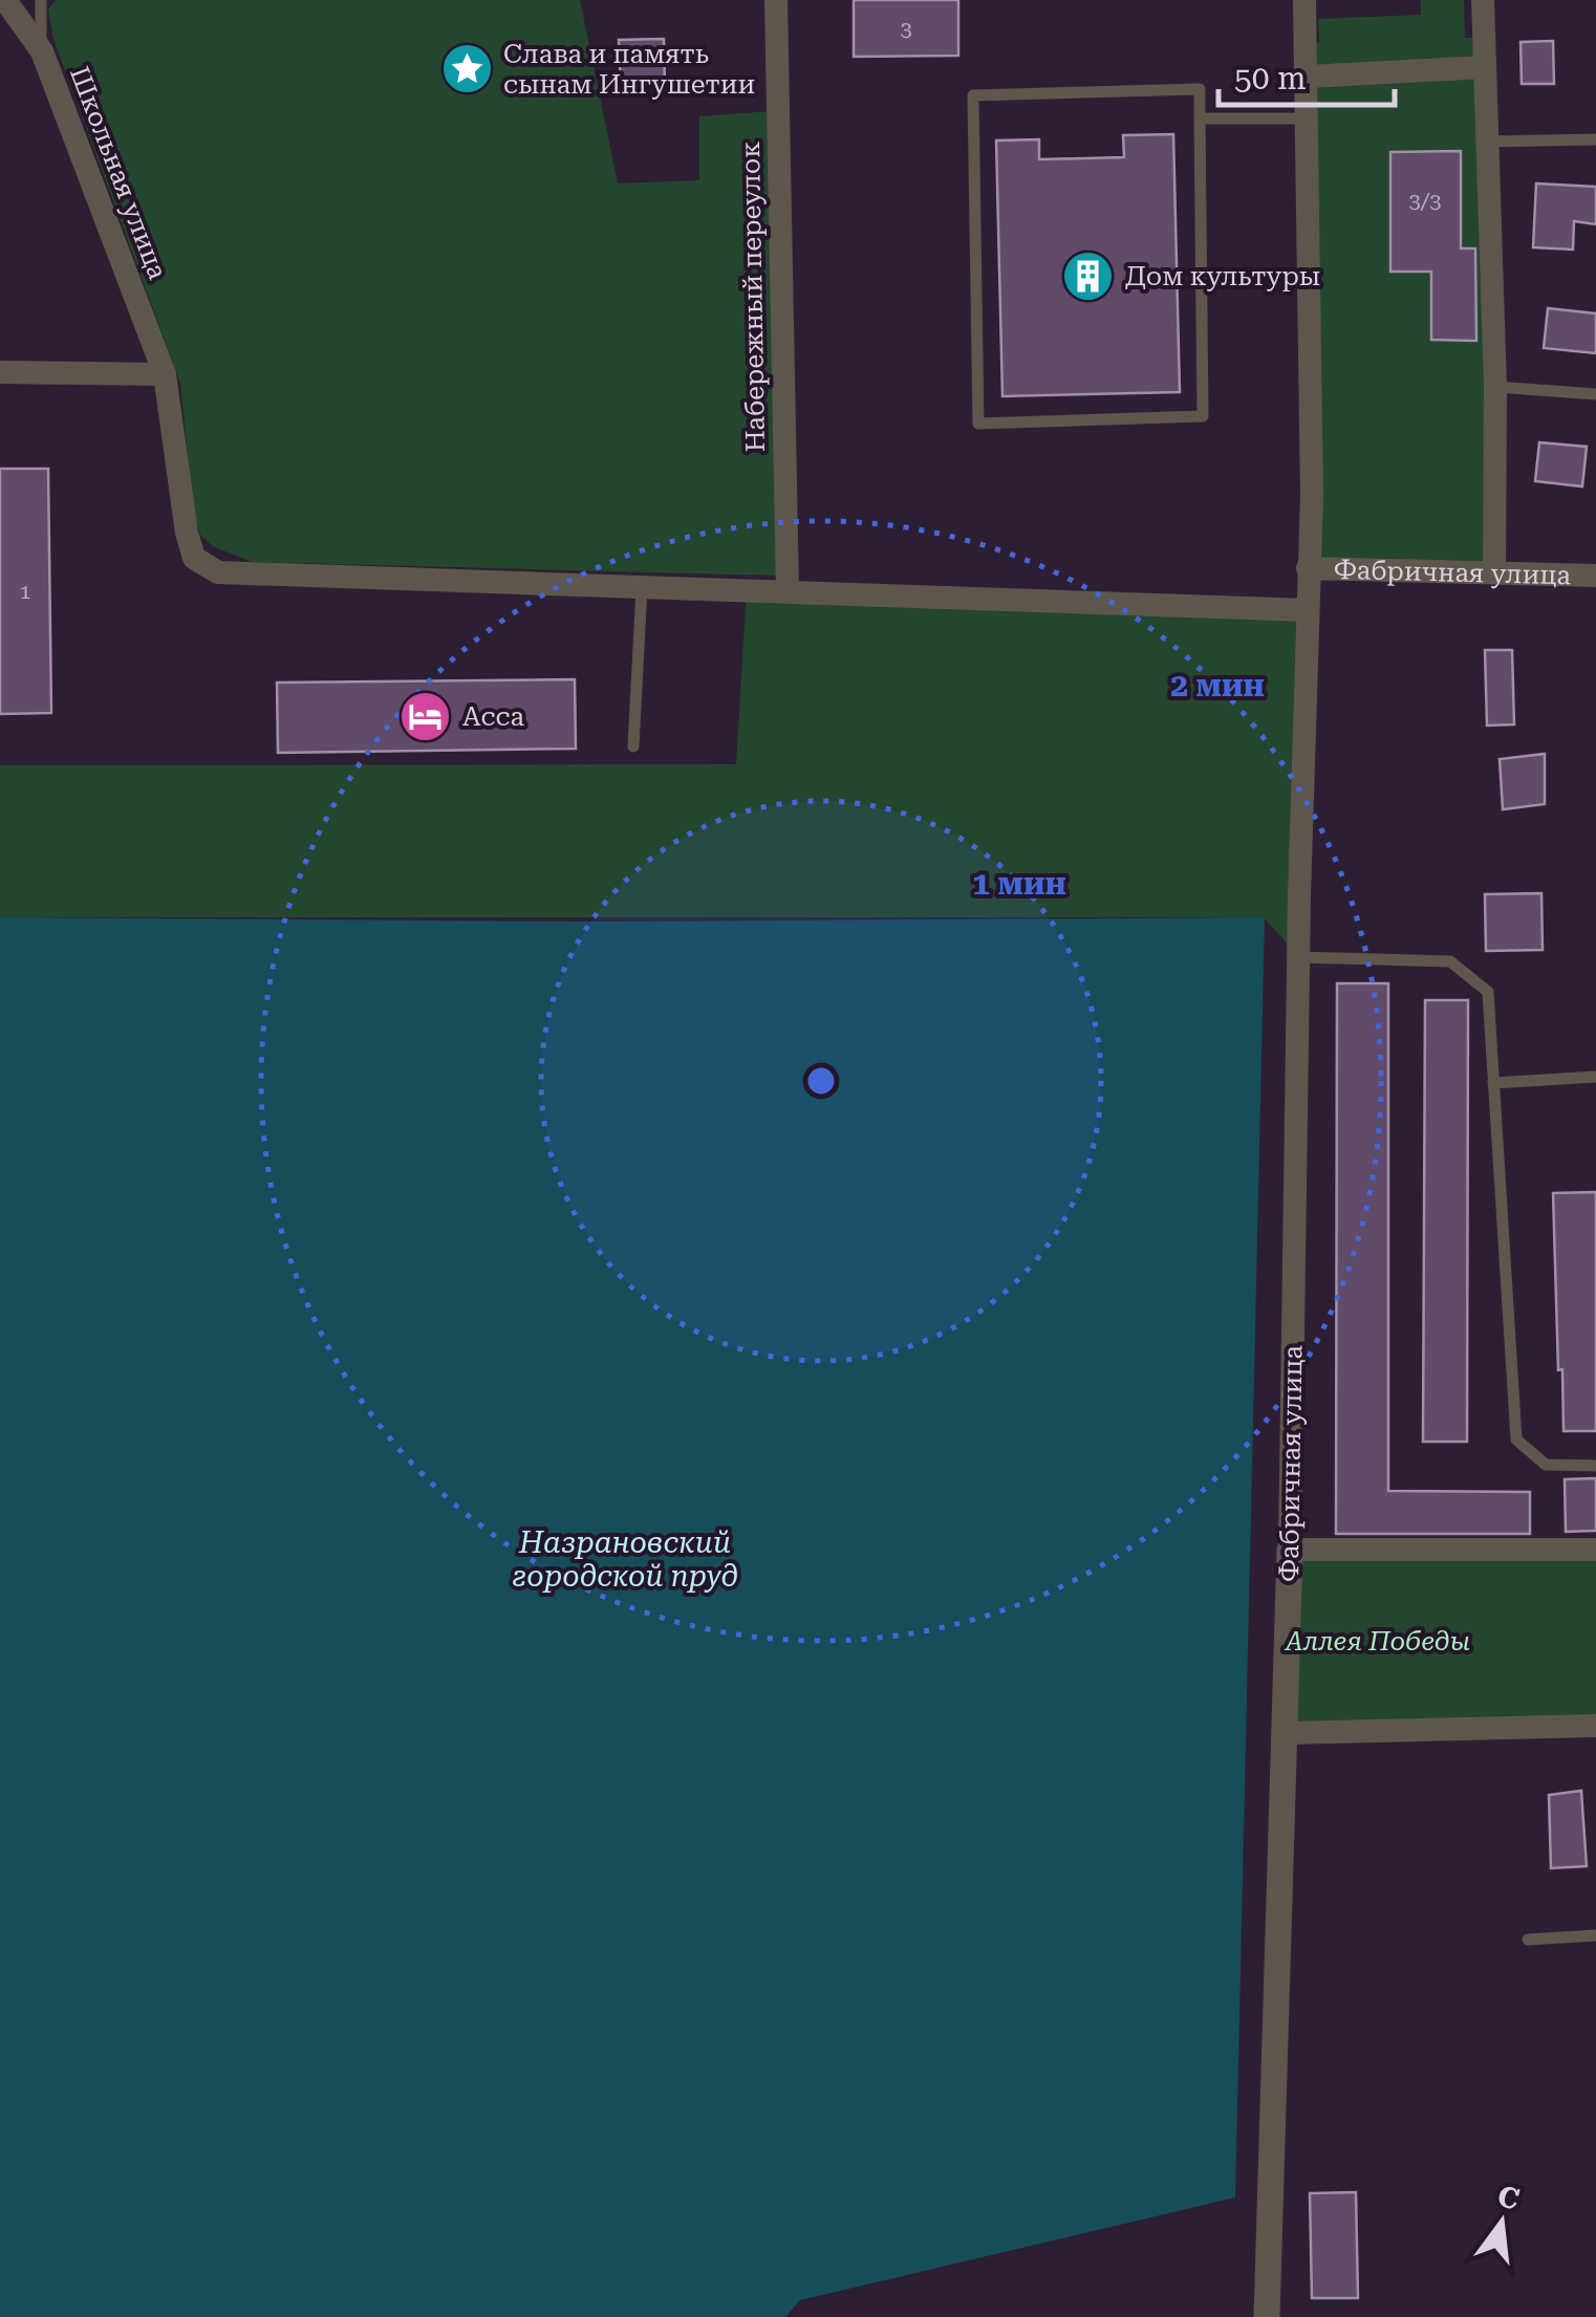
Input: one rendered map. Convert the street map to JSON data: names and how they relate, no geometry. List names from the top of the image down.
{
  "streets": {
    "street": ["Школьная улица", "Набережный переулок", "Фабричная улица"]
  },
  "water": ["Назрановский городской пруд"],
  "parks": ["Аллея Победы"],
  "places": {
    "place": ["Слава и память сынам Ингушетии"],
    "building": ["Дом культуры"],
    "hotel": ["Асса"]
  },
  "house_numbers": ["3", "3/3", "1"],
  "scale_bar": "50 m",
  "north": "top",
  "rings": ["2 мин", "1 мин"]
}
